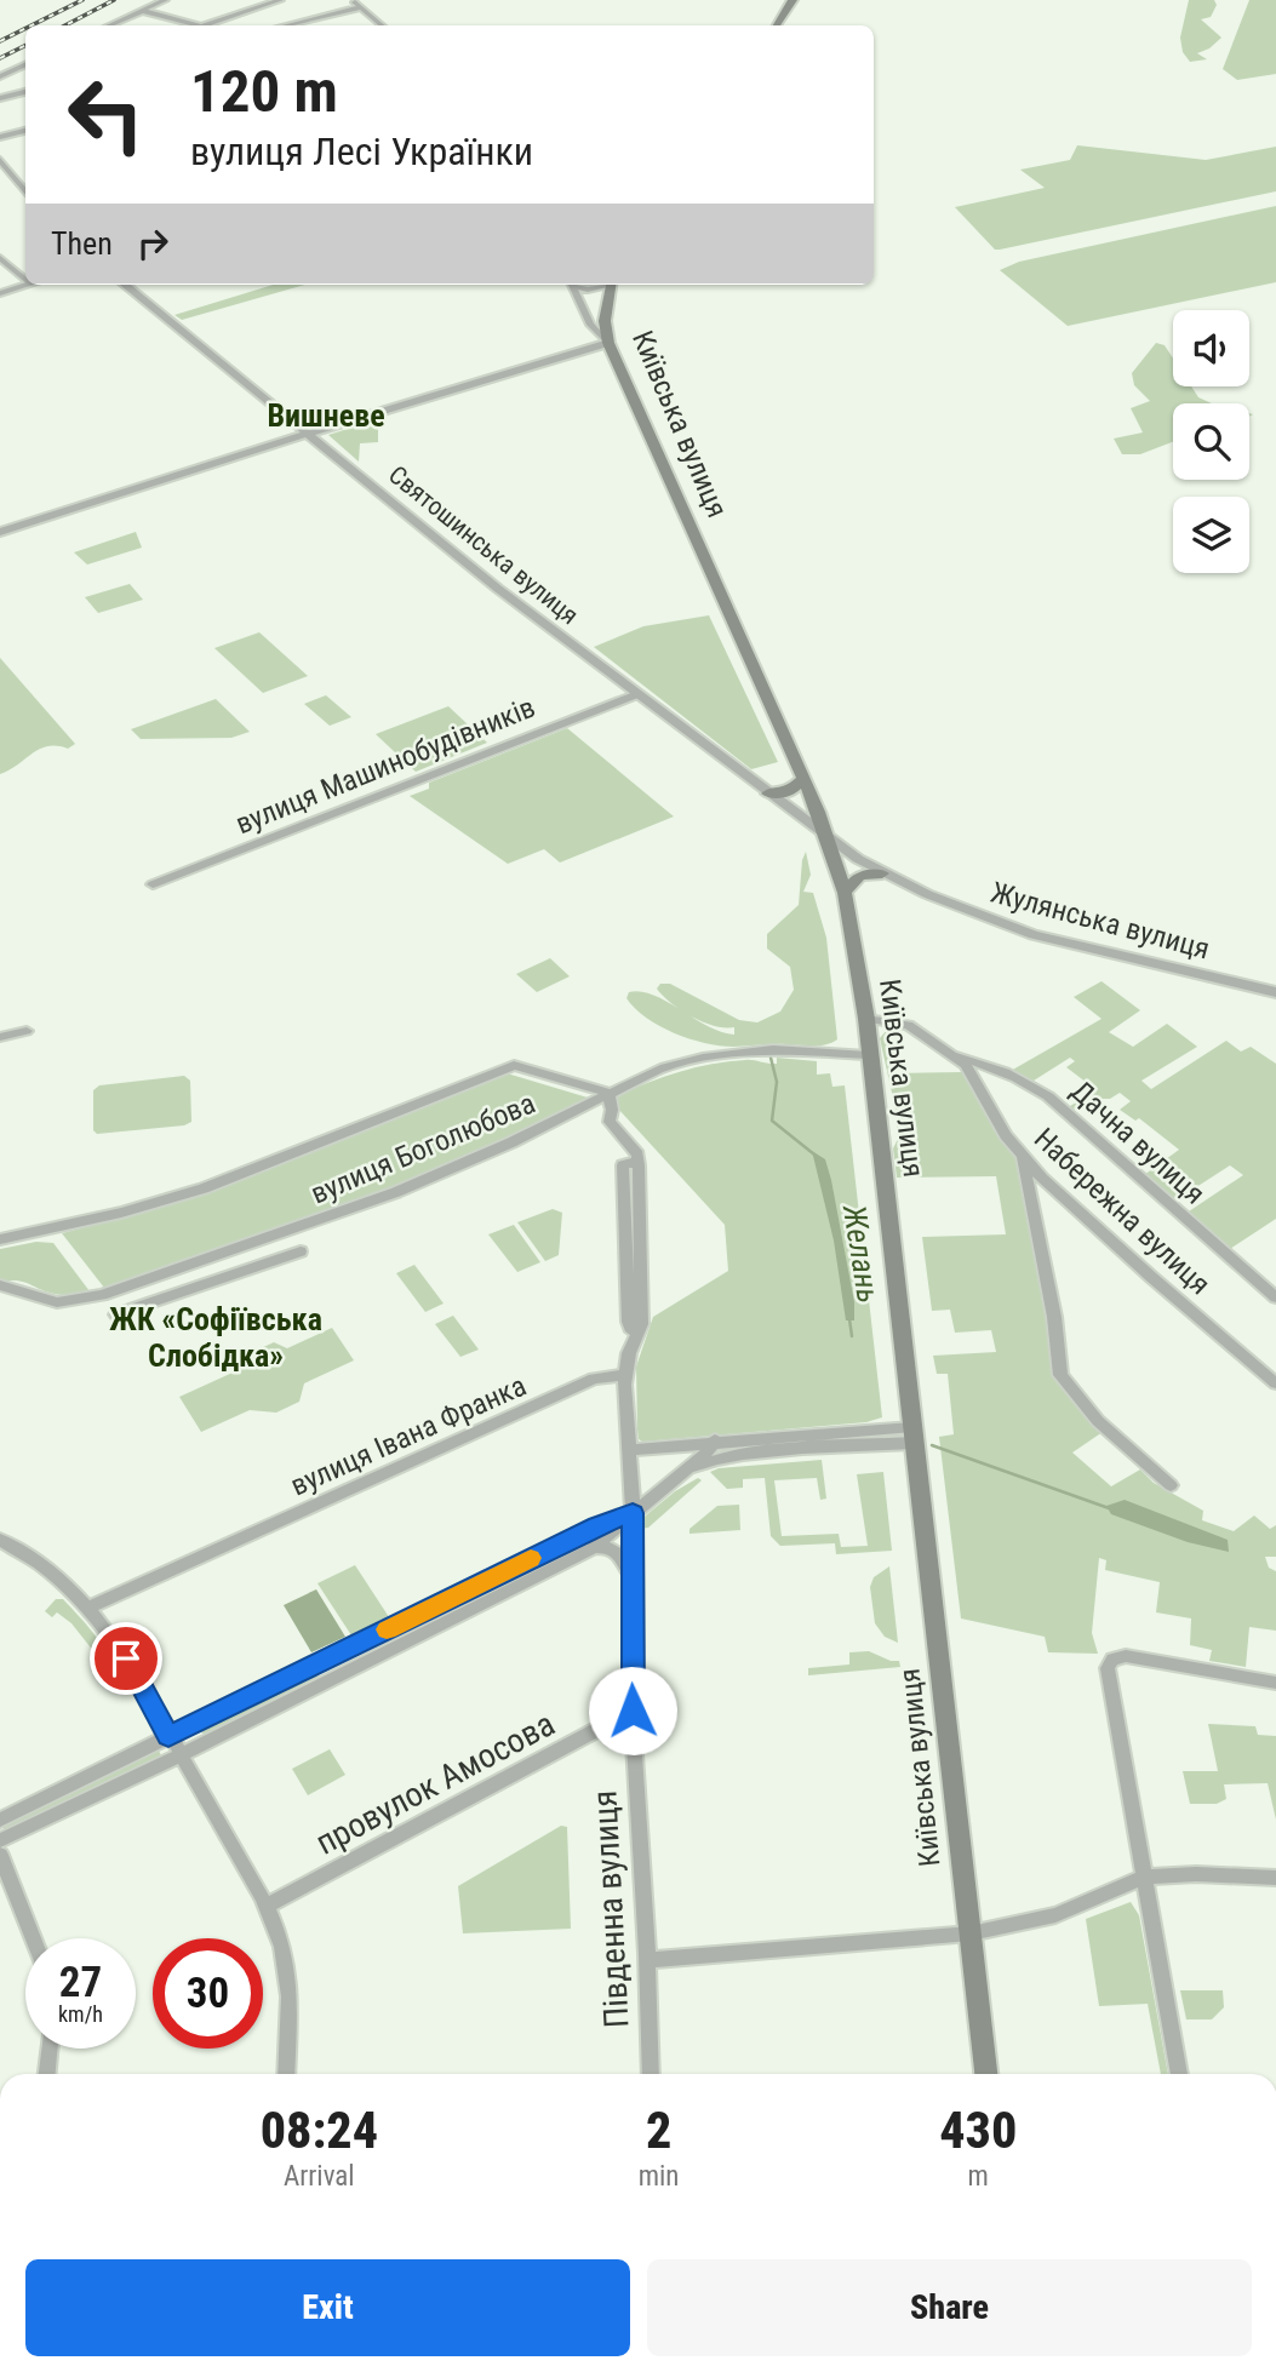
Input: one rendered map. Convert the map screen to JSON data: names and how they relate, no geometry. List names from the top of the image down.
{
  "streets": {
    "main road": ["Київська вулиця"],
    "street": [
      "Святошинська вулиця",
      "вулиця Машинобудівників",
      "Жулянська вулиця",
      "Дачна вулиця",
      "вулиця Боголюбова",
      "Набережна вулиця",
      "вулиця Івана Франка",
      "провулок Амосова",
      "Південна вулиця"
    ]
  },
  "crossings": [
    ["Київська вулиця", "Святошинська вулиця"],
    ["Київська вулиця", "Жулянська вулиця"],
    ["Київська вулиця", "вулиця Боголюбова"],
    ["Київська вулиця", "Набережна вулиця"],
    ["Святошинська вулиця", "вулиця Машинобудівників"],
    ["Святошинська вулиця", "Жулянська вулиця"],
    ["Дачна вулиця", "Набережна вулиця"],
    ["провулок Амосова", "Південна вулиця"]
  ],
  "districts": ["Вишневе", "ЖК «Софіївська Слобідка»"],
  "water": ["Желань"],
  "page": {
    "turn": ["120 m", "вулиця Лесі Українки"],
    "then": "Then",
    "speed": "27 km/h",
    "limit": "30",
    "eta": [
      "08:24",
      "Arrival",
      "2",
      "min",
      "430",
      "m"
    ],
    "buttons": ["Exit", "Share"]
  }
}
